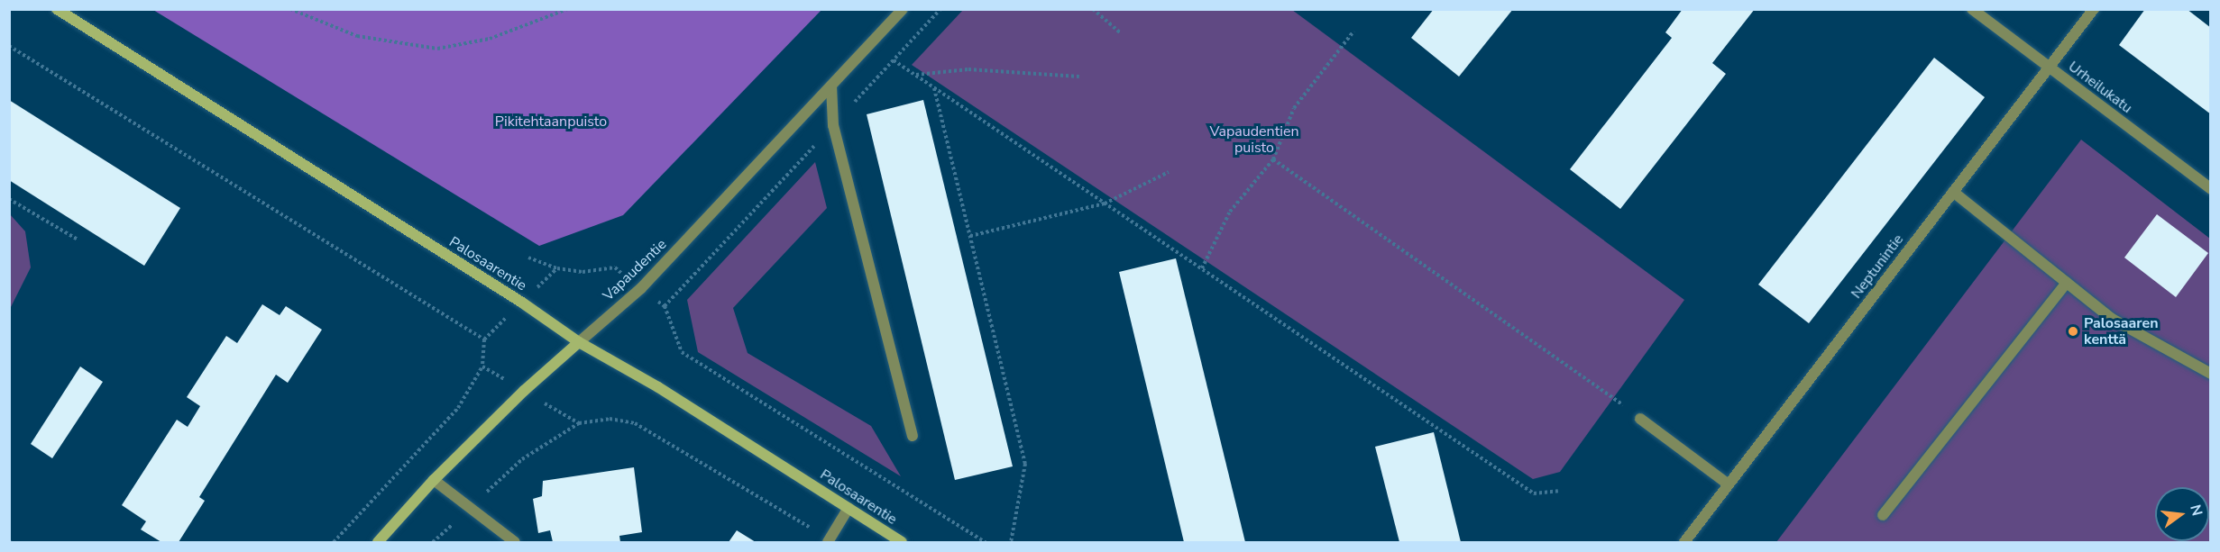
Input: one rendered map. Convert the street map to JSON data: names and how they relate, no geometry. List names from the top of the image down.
{
  "streets": {
    "main road": ["Palosaarentie", "Vapaudentie"],
    "street": ["Urheilukatu", "Neptunintie"]
  },
  "crossings": [
    ["Urheilukatu", "Neptunintie"],
    ["Palosaarentie", "Vapaudentie"]
  ],
  "parks": ["Pikitehtaanpuisto", "Vapaudentien puisto"],
  "places": ["Palosaaren kenttä"],
  "north": "right"
}
